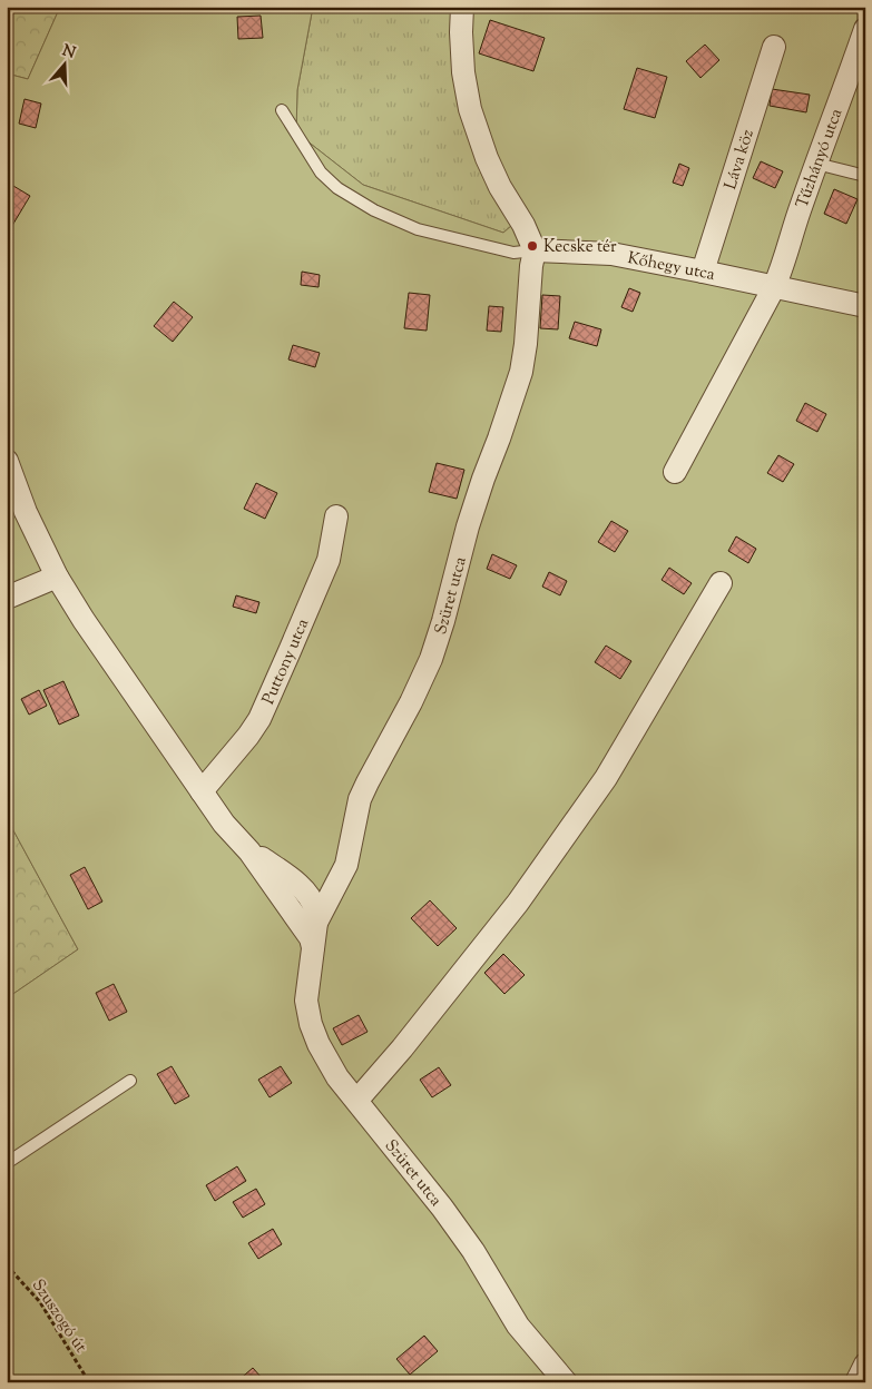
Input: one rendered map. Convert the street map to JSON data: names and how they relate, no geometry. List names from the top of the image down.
{
  "streets": {
    "street": [
      "Tűzhányó utca",
      "Láva köz",
      "Kőhegy utca",
      "Szüret utca",
      "Puttony utca"
    ],
    "path": ["Szuszogó út"]
  },
  "crossings": [
    ["Tűzhányó utca", "Kőhegy utca"],
    ["Láva köz", "Kőhegy utca"],
    ["Kőhegy utca", "Szüret utca"],
    ["Szüret utca", "Puttony utca"]
  ],
  "places": ["Kecske tér"],
  "north": "top"
}
